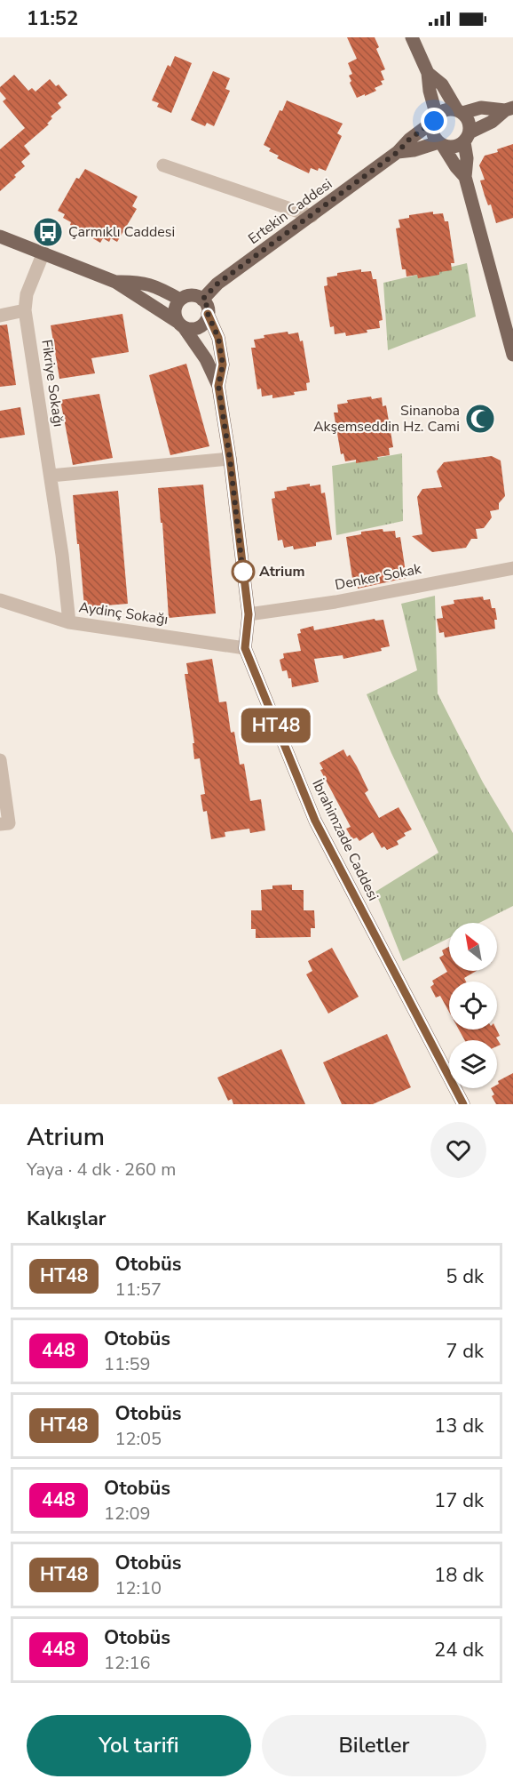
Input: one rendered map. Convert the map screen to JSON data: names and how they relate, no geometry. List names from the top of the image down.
{
  "streets": {
    "main road": ["Ertekin Caddesi", "İbrahimzade Caddesi"],
    "street": ["Fikriye Sokağı", "Denker Sokak", "Aydinç Sokağı"]
  },
  "crossings": [
    ["Ertekin Caddesi", "İbrahimzade Caddesi"],
    ["Fikriye Sokağı", "Aydinç Sokağı"],
    ["Denker Sokak", "İbrahimzade Caddesi"],
    ["Aydinç Sokağı", "İbrahimzade Caddesi"]
  ],
  "places": {
    "bus stop": ["Çarmıklı Caddesi"],
    "mosque": ["Sinanoba Akşemseddin Hz. Cami"],
    "other": ["Atrium"]
  },
  "lines": ["bus line HT48"],
  "north": "top left",
  "page": {
    "status": "11:52",
    "on_map": "HT48",
    "heading": [
      ["Atrium", "Yaya · 4 dk · 260 m"],
      "Kalkışlar"
    ],
    "list": [
      {
        "mark": "HT48",
        "name": "Otobüs",
        "note": "11:57",
        "value": "5 dk"
      },
      {
        "mark": "448",
        "name": "Otobüs",
        "note": "11:59",
        "value": "7 dk"
      },
      {
        "mark": "HT48",
        "name": "Otobüs",
        "note": "12:05",
        "value": "13 dk"
      },
      {
        "mark": "448",
        "name": "Otobüs",
        "note": "12:09",
        "value": "17 dk"
      },
      {
        "mark": "HT48",
        "name": "Otobüs",
        "note": "12:10",
        "value": "18 dk"
      },
      {
        "mark": "448",
        "name": "Otobüs",
        "note": "12:16",
        "value": "24 dk"
      }
    ],
    "buttons": ["Yol tarifi", "Biletler"]
  }
}
